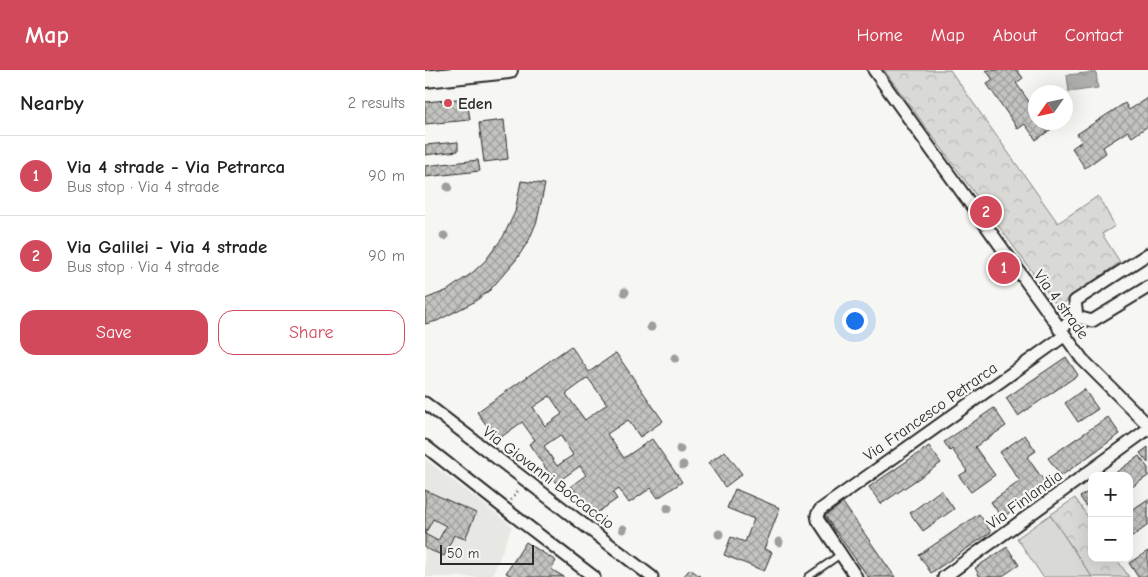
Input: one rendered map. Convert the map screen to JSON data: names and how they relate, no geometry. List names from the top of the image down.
{
  "streets": {
    "street": [
      "Via 4 strade",
      "Via Francesco Petrarca",
      "Via Giovanni Boccaccio",
      "Via Finlandia"
    ]
  },
  "crossings": [
    ["Via 4 strade", "Via Francesco Petrarca"]
  ],
  "places": ["Eden"],
  "scale_bar": "50 m",
  "north": "bottom left",
  "page": {
    "header": "Map",
    "nav": [
      "Home",
      "Map",
      "About",
      "Contact"
    ],
    "heading": ["Nearby", "2 results"],
    "list": [
      {
        "mark": "1",
        "name": "Via 4 strade - Via Petrarca",
        "note": "Bus stop · Via 4 strade",
        "value": "90 m"
      },
      {
        "mark": "2",
        "name": "Via Galilei - Via 4 strade",
        "note": "Bus stop · Via 4 strade",
        "value": "90 m"
      }
    ],
    "pins": ["2", "1"],
    "buttons": ["Save", "Share"],
    "map_buttons": ["+", "−"],
    "scale": "50 m"
  }
}
